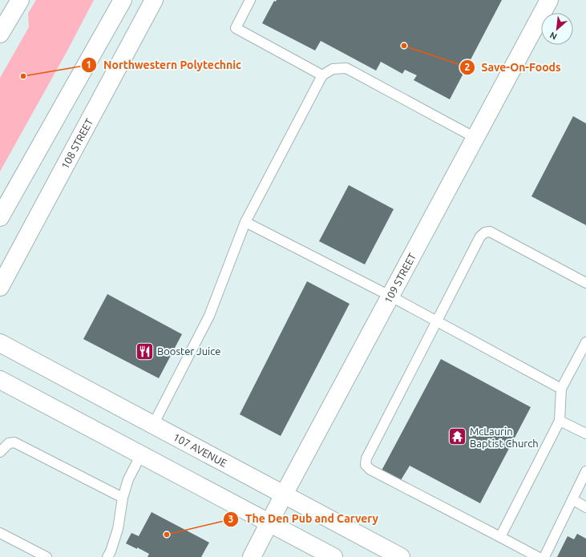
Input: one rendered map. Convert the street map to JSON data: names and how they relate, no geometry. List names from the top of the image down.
{
  "streets": {
    "main road": ["108 STREET", "109 STREET", "107 AVENUE"]
  },
  "crossings": [
    ["109 STREET", "107 AVENUE"]
  ],
  "places": {
    "other": ["Save-On-Foods", "Northwestern Polytechnic", "The Den Pub and Carvery"],
    "restaurant": ["Booster Juice"],
    "temple": ["McLaurin Baptist Church"]
  },
  "north": "bottom left"
}
